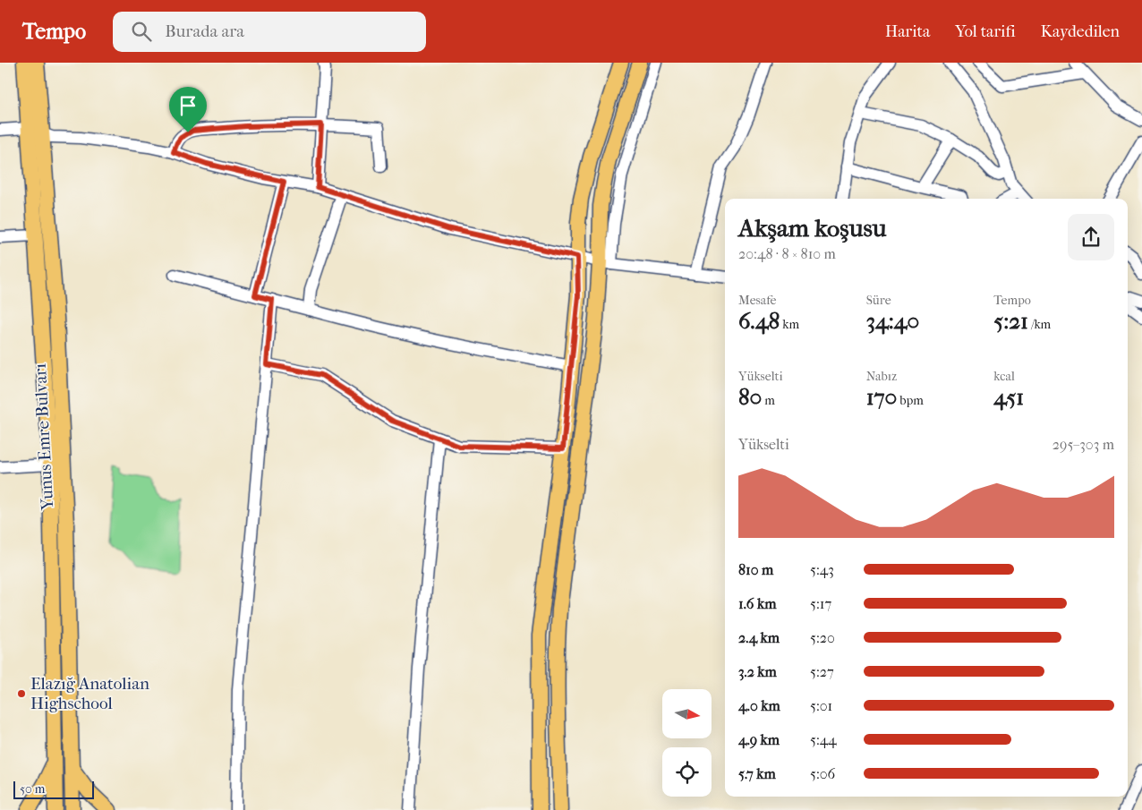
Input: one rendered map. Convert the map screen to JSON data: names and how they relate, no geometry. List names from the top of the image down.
{
  "streets": {
    "main road": ["Yunus Emre Bulvarı"]
  },
  "places": ["Elazığ Anatolian Highschool"],
  "scale_bar": "50 m",
  "north": "right",
  "page": {
    "header": "Tempo",
    "search": "Burada ara",
    "nav": ["Harita", "Yol tarifi", "Kaydedilen"],
    "heading": ["Akşam koşusu", "20:48 · 8 × 810 m"],
    "stats": [
      ["Mesafe", "6.48 km"],
      ["Süre", "34:40"],
      ["Tempo", "5:21 /km"],
      ["Yükselti", "80 m"],
      ["Nabız", "170 bpm"],
      ["kcal", "451"]
    ],
    "chart": ["Yükselti", "295–303 m"],
    "list": [
      {
        "name": "810 m",
        "note": "5:43"
      },
      {
        "name": "1.6 km",
        "note": "5:17"
      },
      {
        "name": "2.4 km",
        "note": "5:20"
      },
      {
        "name": "3.2 km",
        "note": "5:27"
      },
      {
        "name": "4.0 km",
        "note": "5:01"
      },
      {
        "name": "4.9 km",
        "note": "5:44"
      },
      {
        "name": "5.7 km",
        "note": "5:06"
      }
    ],
    "scale": "50 m"
  }
}
